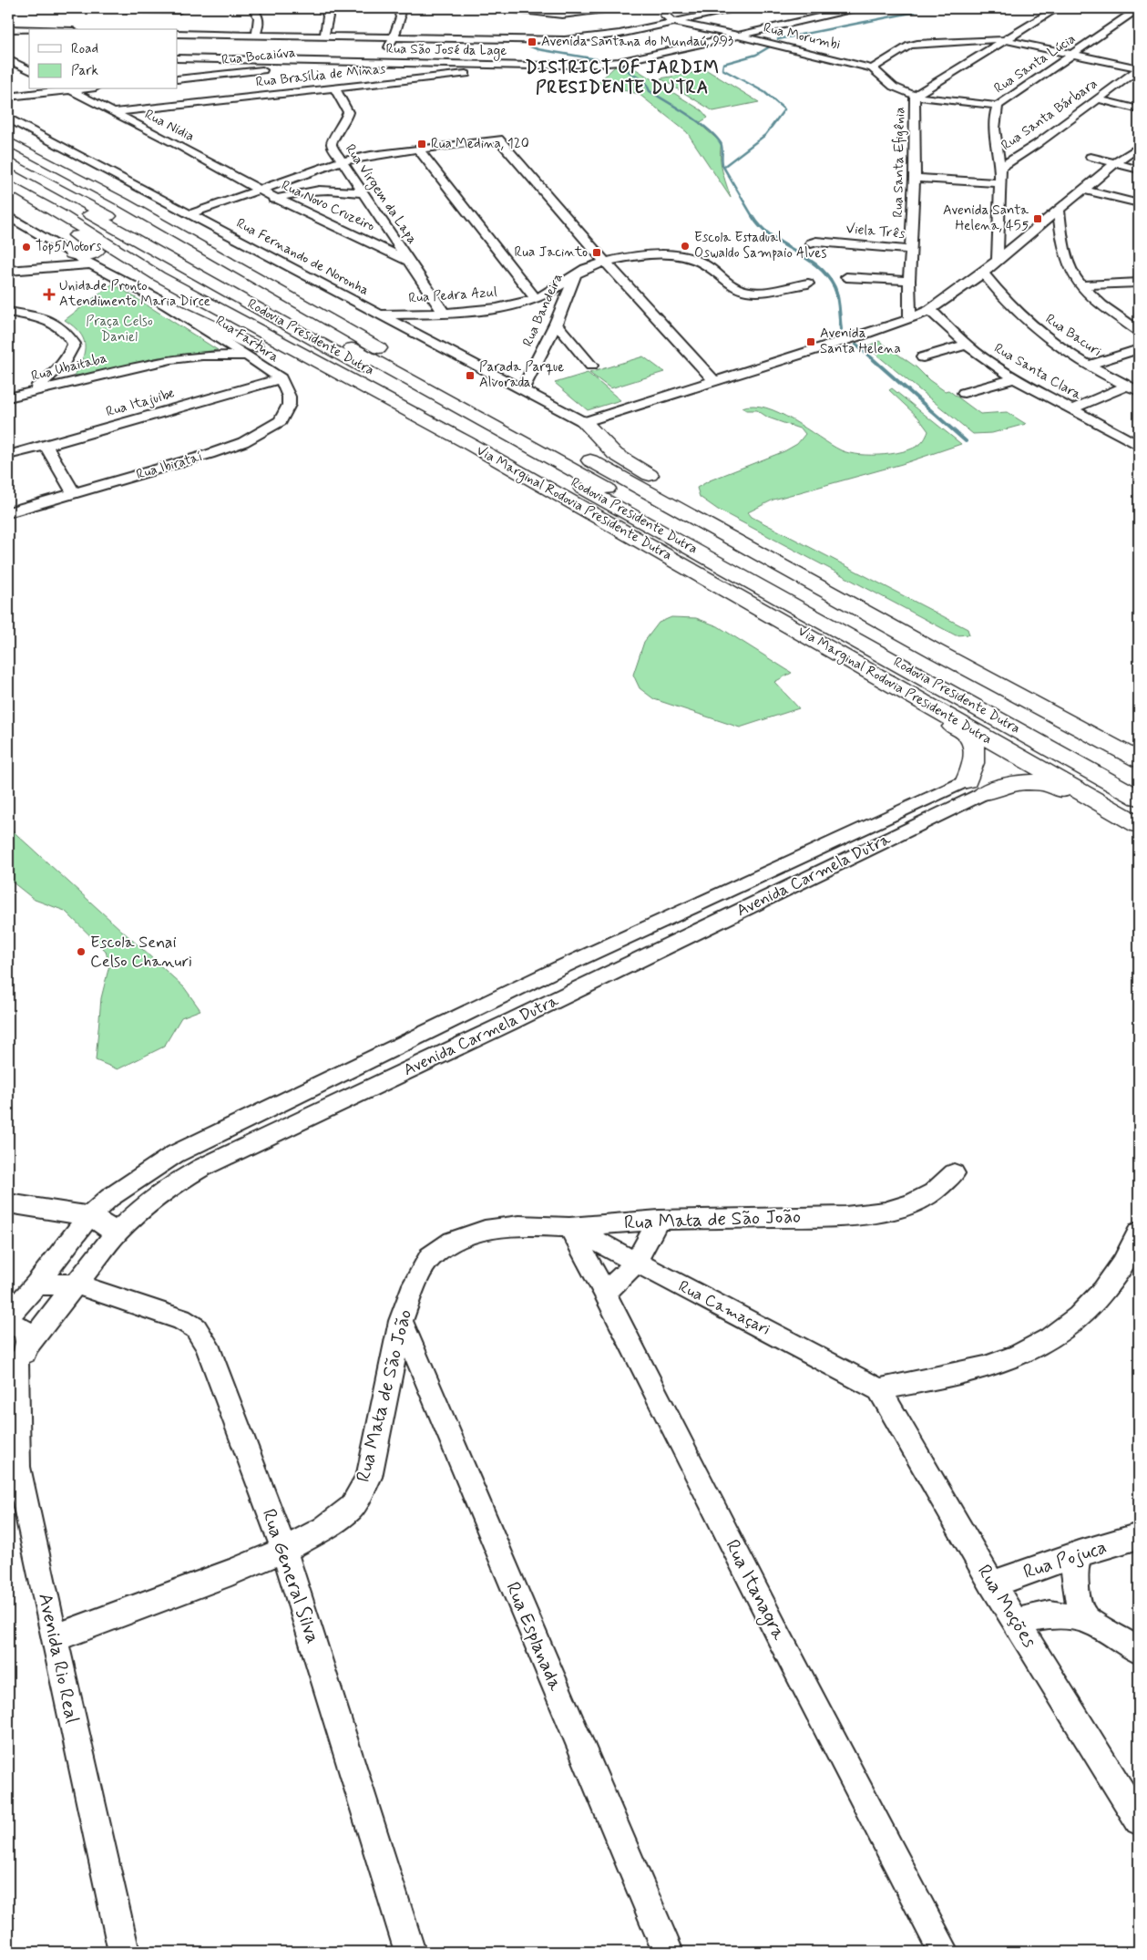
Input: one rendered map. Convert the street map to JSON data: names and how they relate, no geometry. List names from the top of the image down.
{
  "streets": {
    "highway": ["Rodovia Presidente Dutra", "Via Marginal Rodovia Presidente Dutra"],
    "street": [
      "Rua Morumbi",
      "Rua São José da Lage",
      "Rua Bocaiúva",
      "Rua Santa Lúcia",
      "Rua Brasília de Minas",
      "Rua Santa Bárbara",
      "Rua Nidia",
      "Rua Santa Efigênia",
      "Rua Virgem da Lapa",
      "Rua Novo Cruzeiro",
      "Viela Três",
      "Rua Fernando de Noronha",
      "Rua Pedra Azul",
      "Rua Bandeira",
      "Rua Bacuri",
      "Rua Fartura",
      "Rua Ubaitaba",
      "Rua Santa Clara",
      "Rua Itajuibe",
      "Rua Ibirataí",
      "Avenida Carmela Dutra",
      "Rua Mata de São João",
      "Rua Camaçari",
      "Rua Pojuca",
      "Rua General Silva",
      "Rua Itanagra",
      "Rua Moções",
      "Rua Esplanada",
      "Avenida Rio Real"
    ]
  },
  "crossings": [
    ["Rua Morumbi", "Rua Santa Lúcia"],
    ["Rua Morumbi", "Rua Brasília de Minas"],
    ["Rua Morumbi", "Rua Santa Efigênia"],
    ["Rua São José da Lage", "Rua Bocaiúva"],
    ["Rua São José da Lage", "Rua Brasília de Minas"],
    ["Rua Bocaiúva", "Rua Brasília de Minas"],
    ["Rua Santa Lúcia", "Rua Santa Bárbara"],
    ["Rua Brasília de Minas", "Rua Nidia"],
    ["Rua Brasília de Minas", "Rua Virgem da Lapa"],
    ["Rua Nidia", "Rua Novo Cruzeiro"],
    ["Rua Santa Efigênia", "Viela Três"],
    ["Rua Virgem da Lapa", "Rua Novo Cruzeiro"],
    ["Rua Virgem da Lapa", "Rua Pedra Azul"],
    ["Rua Fernando de Noronha", "Rua Pedra Azul"],
    ["Rua Fernando de Noronha", "Rua Bandeira"],
    ["Rua Pedra Azul", "Rua Bandeira"],
    ["Rua Fartura", "Rua Ubaitaba"],
    ["Rua Fartura", "Rua Itajuibe"],
    ["Rua Fartura", "Rua Ibirataí"],
    ["Rua Itajuibe", "Rua Ibirataí"],
    ["Avenida Carmela Dutra", "Rua General Silva"],
    ["Avenida Carmela Dutra", "Avenida Rio Real"],
    ["Rua Mata de São João", "Rua Camaçari"],
    ["Rua Mata de São João", "Rua General Silva"],
    ["Rua Mata de São João", "Rua Itanagra"],
    ["Rua Mata de São João", "Rua Esplanada"],
    ["Rua Mata de São João", "Avenida Rio Real"],
    ["Rua Camaçari", "Rua Itanagra"],
    ["Rua Camaçari", "Rua Moções"],
    ["Rua Pojuca", "Rua Moções"]
  ],
  "districts": ["DISTRICT OF JARDIM PRESIDENTE DUTRA"],
  "parks": ["Praça Celso Daniel"],
  "places": {
    "transit": [
      "Avenida Santana do Mundaú, 993",
      "Rua Medina, 120",
      "Avenida Santa Helena, 455",
      "Rua Jacinto",
      "Avenida Santa Helena",
      "Parada Parque Alvorada"
    ],
    "other": ["Escola Estadual Oswaldo Sampaio Alves", "Top5Motors", "Escola Senai Celso Chanuri"],
    "health": ["Unidade Pronto Atendimento Maria Dirce"]
  },
  "legend": ["Road", "Park"]
}
